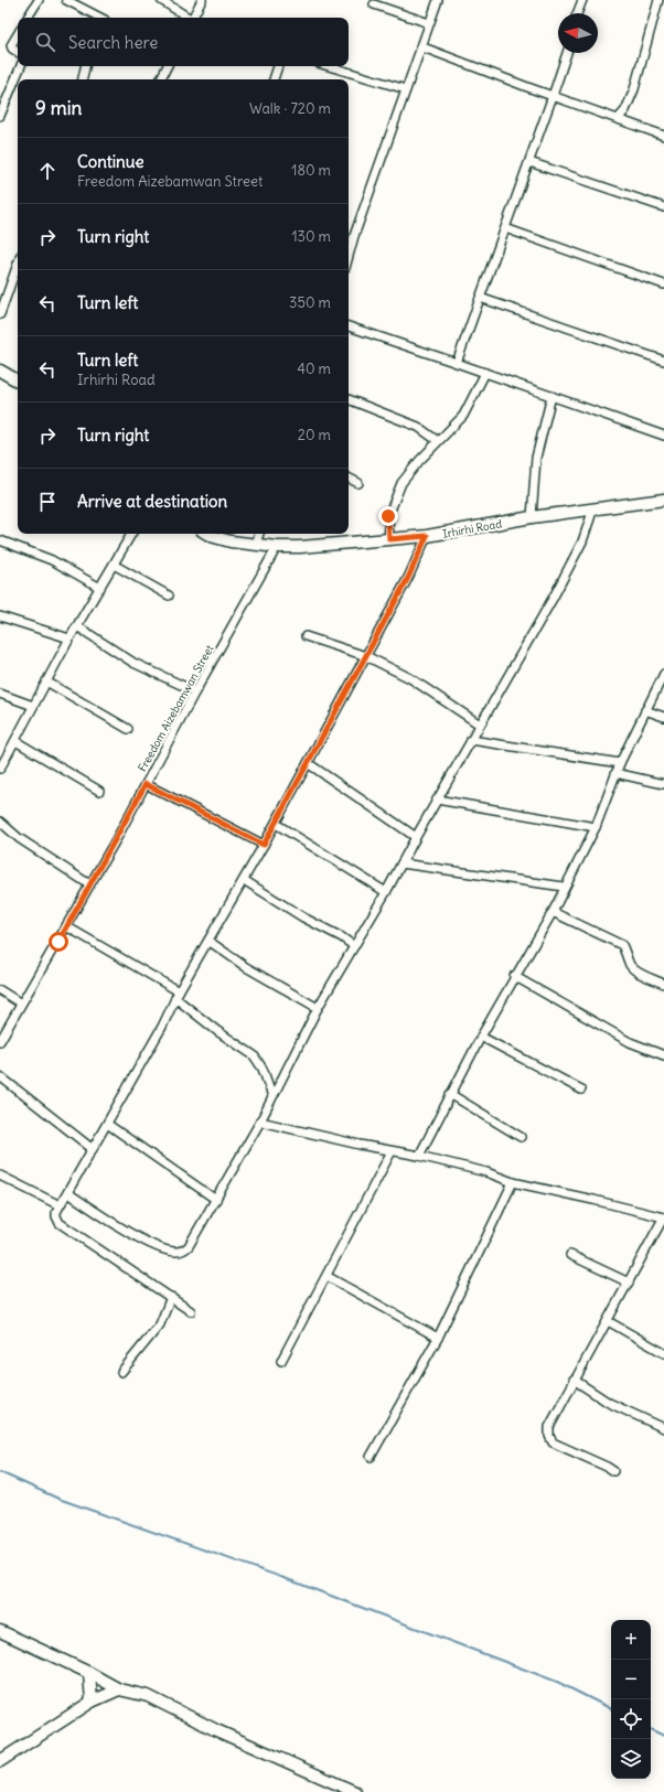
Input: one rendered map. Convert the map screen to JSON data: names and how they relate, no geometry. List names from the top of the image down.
{
  "streets": {
    "street": ["Irhirhi Road", "Freedom Aizebamwan Street"]
  },
  "crossings": [
    ["Irhirhi Road", "Freedom Aizebamwan Street"]
  ],
  "north": "left",
  "page": {
    "search": "Search here",
    "heading": ["9 min", "Walk · 720 m"],
    "list": [
      ["Continue", "Freedom Aizebamwan Street", "180 m"],
      ["Turn right", "130 m"],
      ["Turn left", "350 m"],
      ["Turn left", "Irhirhi Road", "40 m"],
      ["Turn right", "20 m"],
      "Arrive at destination"
    ],
    "map_buttons": ["+", "−"]
  }
}
